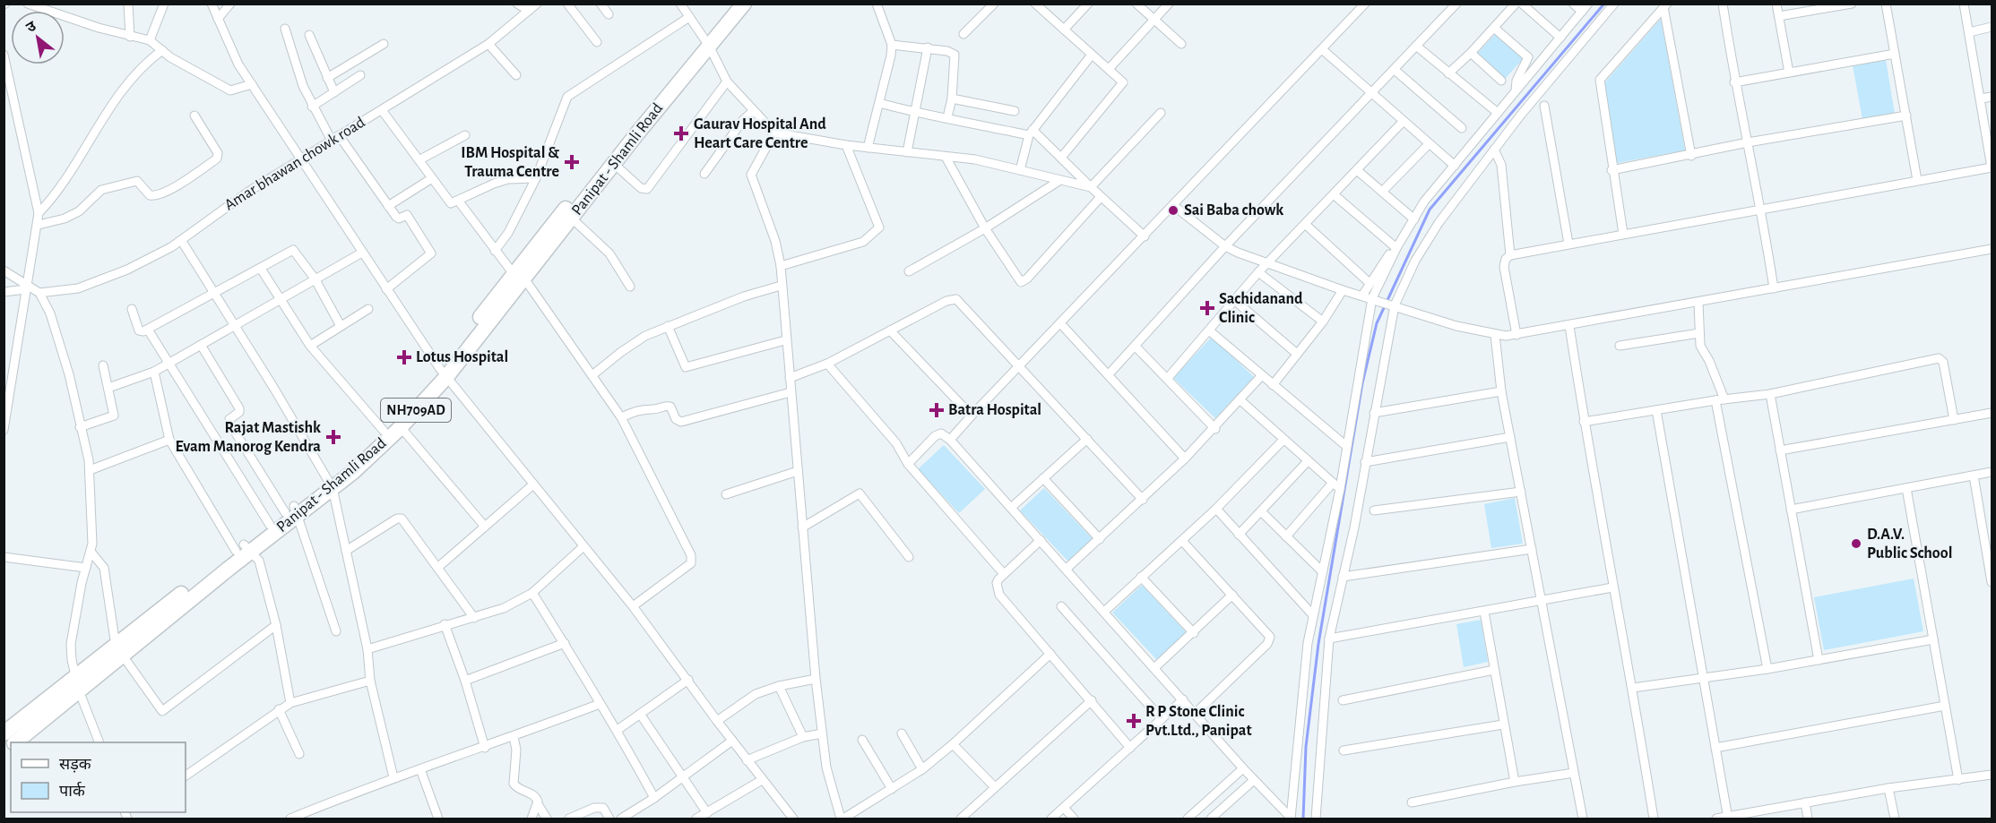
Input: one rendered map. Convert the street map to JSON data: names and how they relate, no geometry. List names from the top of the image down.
{
  "streets": {
    "highway": ["Panipat - Shamli Road", "NH709AD"],
    "street": ["Amar bhawan chowk road"]
  },
  "places": {
    "health": [
      "Gaurav Hospital And Heart Care Centre",
      "IBM Hospital & Trauma Centre",
      "Sachidanand Clinic",
      "Lotus Hospital",
      "Batra Hospital",
      "Rajat Mastishk Evam Manorog Kendra",
      "R P Stone Clinic Pvt.Ltd., Panipat"
    ],
    "other": ["Sai Baba chowk", "D.A.V. Public School"]
  },
  "legend": ["सड़क", "पार्क"],
  "north": "top left"
}
